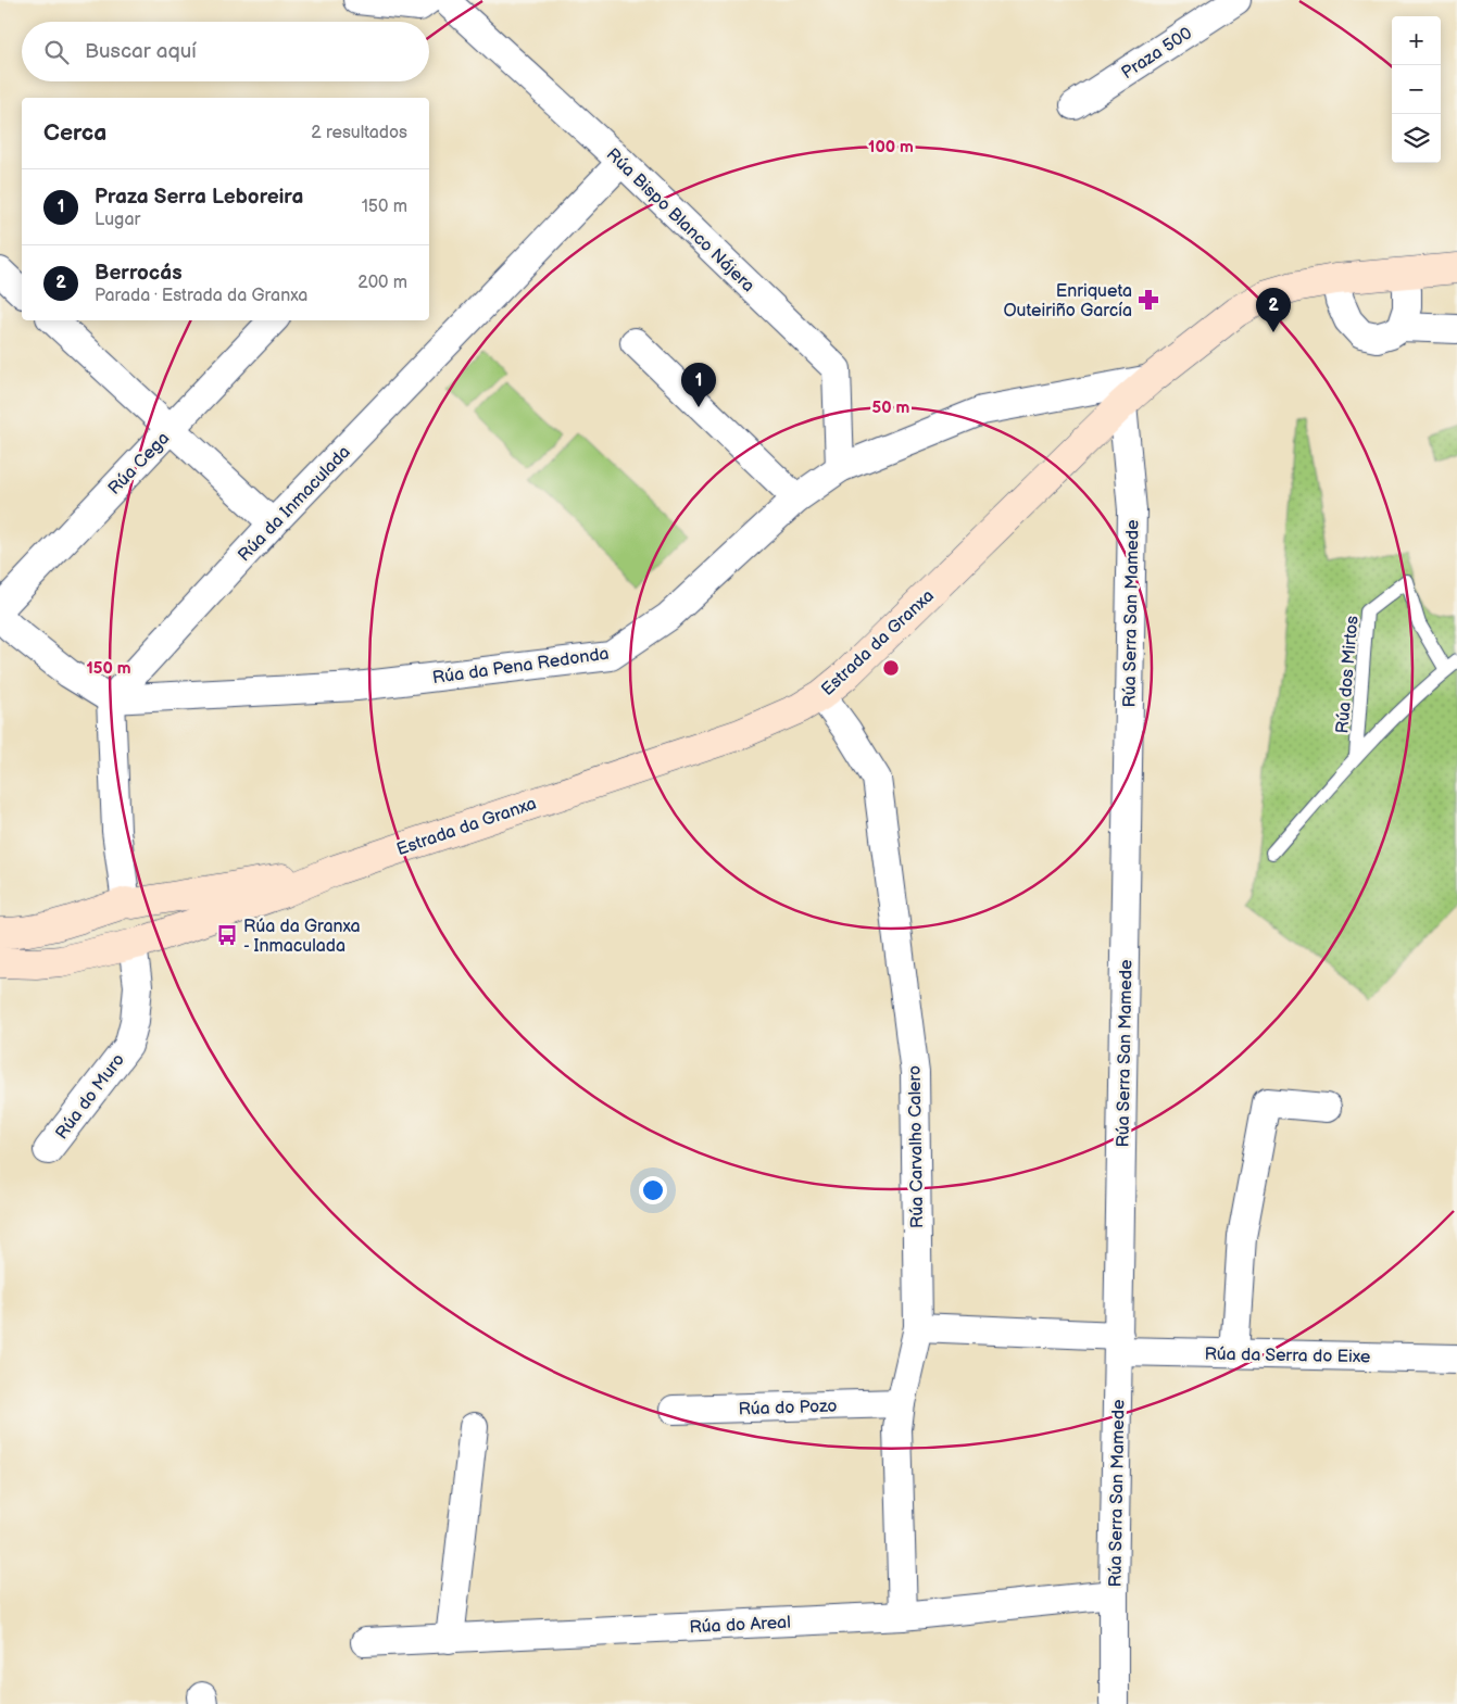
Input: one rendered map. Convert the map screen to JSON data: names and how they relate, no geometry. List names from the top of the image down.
{
  "streets": {
    "main road": ["Estrada da Granxa"],
    "street": [
      "Praza 500",
      "Rúa Bispo Blanco Nájera",
      "Rúa Cega",
      "Rúa da Inmaculada",
      "Rúa Serra San Mamede",
      "Rúa da Pena Redonda",
      "Rúa do Muro",
      "Rúa Carvalho Calero",
      "Rúa da Serra do Eixe",
      "Rúa do Pozo",
      "Rúa do Areal"
    ],
    "lane": ["Rúa dos Mirtos"]
  },
  "crossings": [
    ["Rúa Bispo Blanco Nájera", "Rúa da Inmaculada"],
    ["Rúa Bispo Blanco Nájera", "Rúa da Pena Redonda"],
    ["Rúa da Inmaculada", "Rúa da Pena Redonda"],
    ["Rúa Serra San Mamede", "Estrada da Granxa"],
    ["Rúa Serra San Mamede", "Rúa da Serra do Eixe"],
    ["Rúa Serra San Mamede", "Rúa do Areal"],
    ["Estrada da Granxa", "Rúa da Pena Redonda"],
    ["Estrada da Granxa", "Rúa do Muro"],
    ["Estrada da Granxa", "Rúa Carvalho Calero"],
    ["Rúa Carvalho Calero", "Rúa da Serra do Eixe"],
    ["Rúa Carvalho Calero", "Rúa do Pozo"],
    ["Rúa Carvalho Calero", "Rúa do Areal"]
  ],
  "places": {
    "pharmacy": ["Enriqueta Outeiriño García"],
    "bus stop": ["Rúa da Granxa - Inmaculada"]
  },
  "page": {
    "map_buttons": ["+", "−"],
    "search": "Buscar aquí",
    "heading": ["Cerca", "2 resultados"],
    "list": [
      {
        "mark": "1",
        "name": "Praza Serra Leboreira",
        "note": "Lugar",
        "value": "150 m"
      },
      {
        "mark": "2",
        "name": "Berrocás",
        "note": "Parada · Estrada da Granxa",
        "value": "200 m"
      }
    ],
    "pins": ["2", "1"]
  },
  "rings": ["100 m", "50 m", "150 m"]
}
